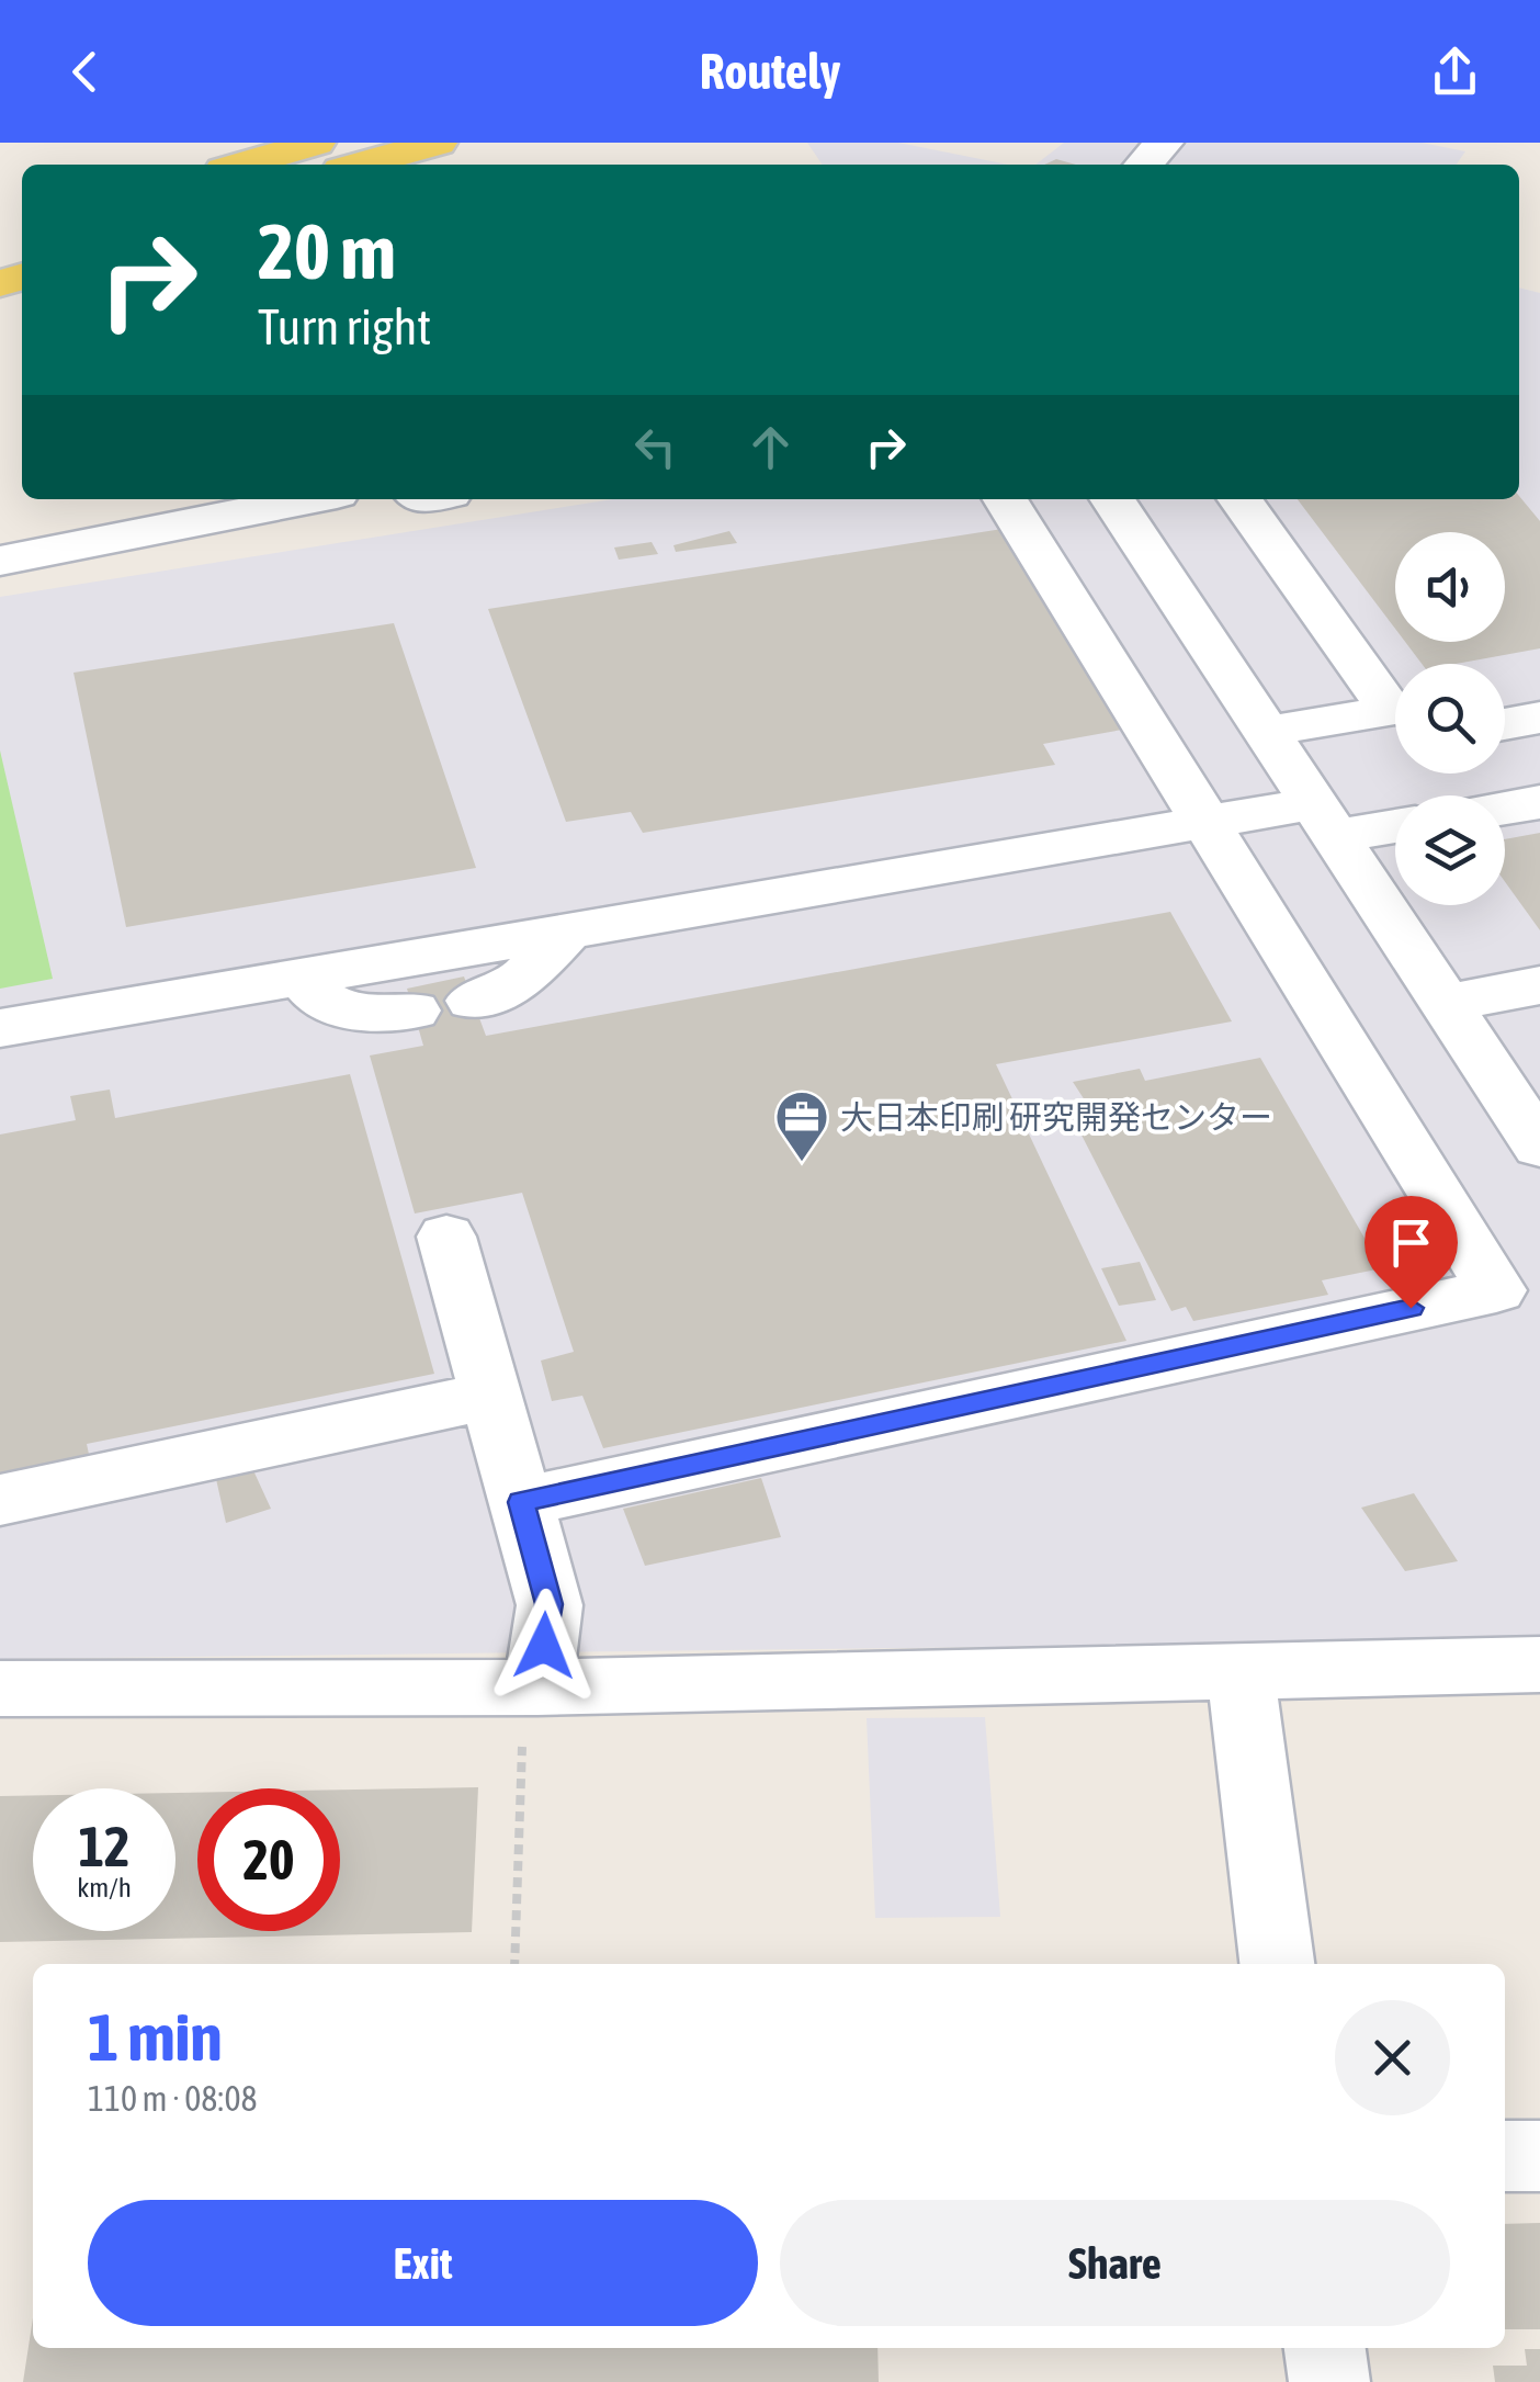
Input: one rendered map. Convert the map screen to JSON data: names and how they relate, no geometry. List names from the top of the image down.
{
  "places": {
    "office": ["大日本印刷 研究開発センター"]
  },
  "page": {
    "header": "Routely",
    "turn": ["20 m", "Turn right"],
    "speed": "12 km/h",
    "limit": "20",
    "heading": ["1 min", "110 m · 08:08"],
    "buttons": ["Exit", "Share"]
  }
}
